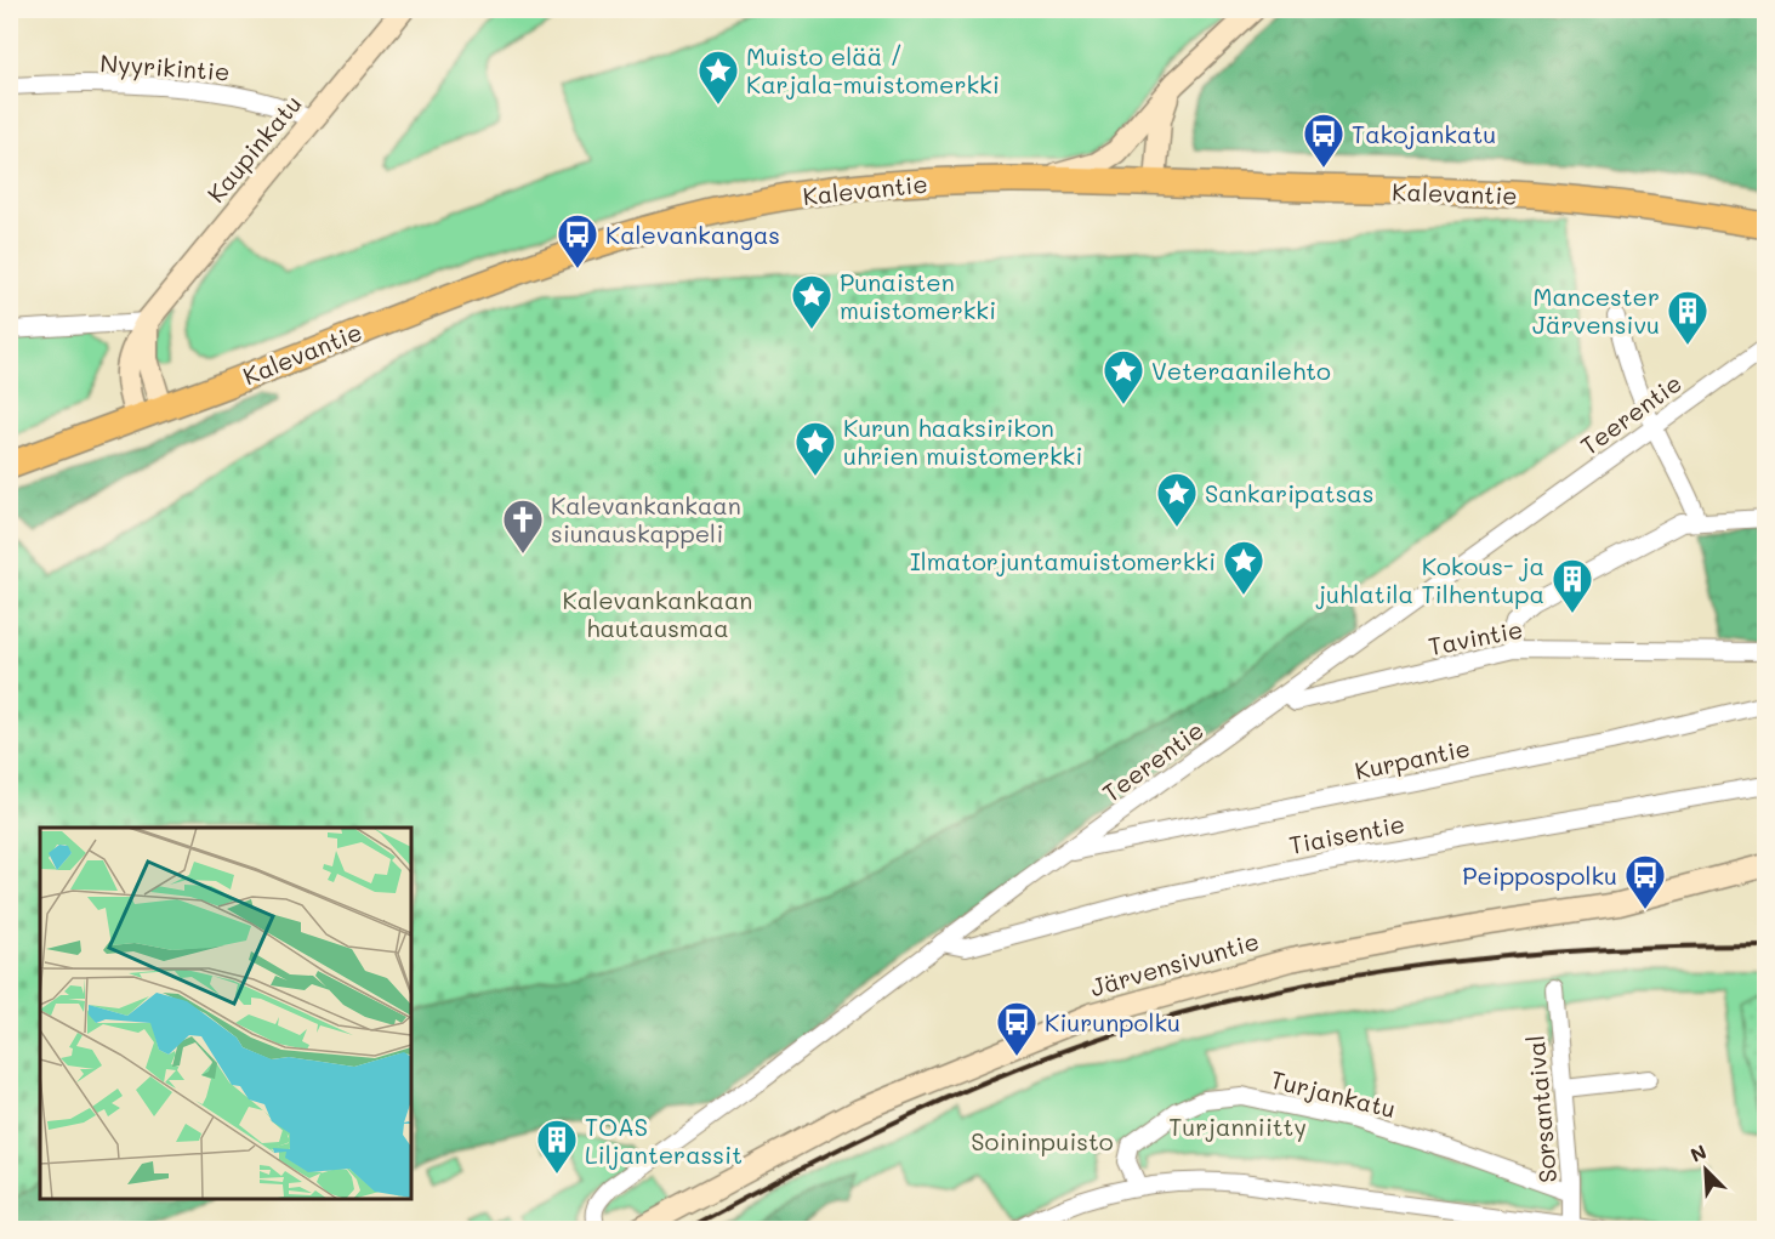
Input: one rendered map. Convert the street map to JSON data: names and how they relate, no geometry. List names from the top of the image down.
{
  "streets": {
    "main road": ["Kalevantie"],
    "street": [
      "Nyyrikintie",
      "Kaupinkatu",
      "Teerentie",
      "Tavintie",
      "Kurpantie",
      "Tiaisentie",
      "Järvensivuntie",
      "Turjankatu",
      "Sorsantaival"
    ]
  },
  "crossings": [
    ["Nyyrikintie", "Kaupinkatu"],
    ["Kaupinkatu", "Kalevantie"],
    ["Teerentie", "Tavintie"],
    ["Teerentie", "Kurpantie"],
    ["Teerentie", "Tiaisentie"],
    ["Turjankatu", "Sorsantaival"]
  ],
  "parks": ["Kalevankankaan hautausmaa", "Turjanniitty", "Soininpuisto"],
  "places": {
    "place": [
      "Muisto elää / Karjala-muistomerkki",
      "Punaisten muistomerkki",
      "Veteraanilehto",
      "Kurun haaksirikon uhrien muistomerkki",
      "Sankaripatsas",
      "Ilmatorjuntamuistomerkki"
    ],
    "bus stop": [
      "Takojankatu",
      "Kalevankangas",
      "Peippospolku",
      "Kiurunpolku"
    ],
    "building": ["Mancester Järvensivu", "Kokous- ja juhlatila Tilhentupa", "TOAS Liljanterassit"],
    "church": ["Kalevankankaan siunauskappeli"]
  },
  "north": "top left"
}
